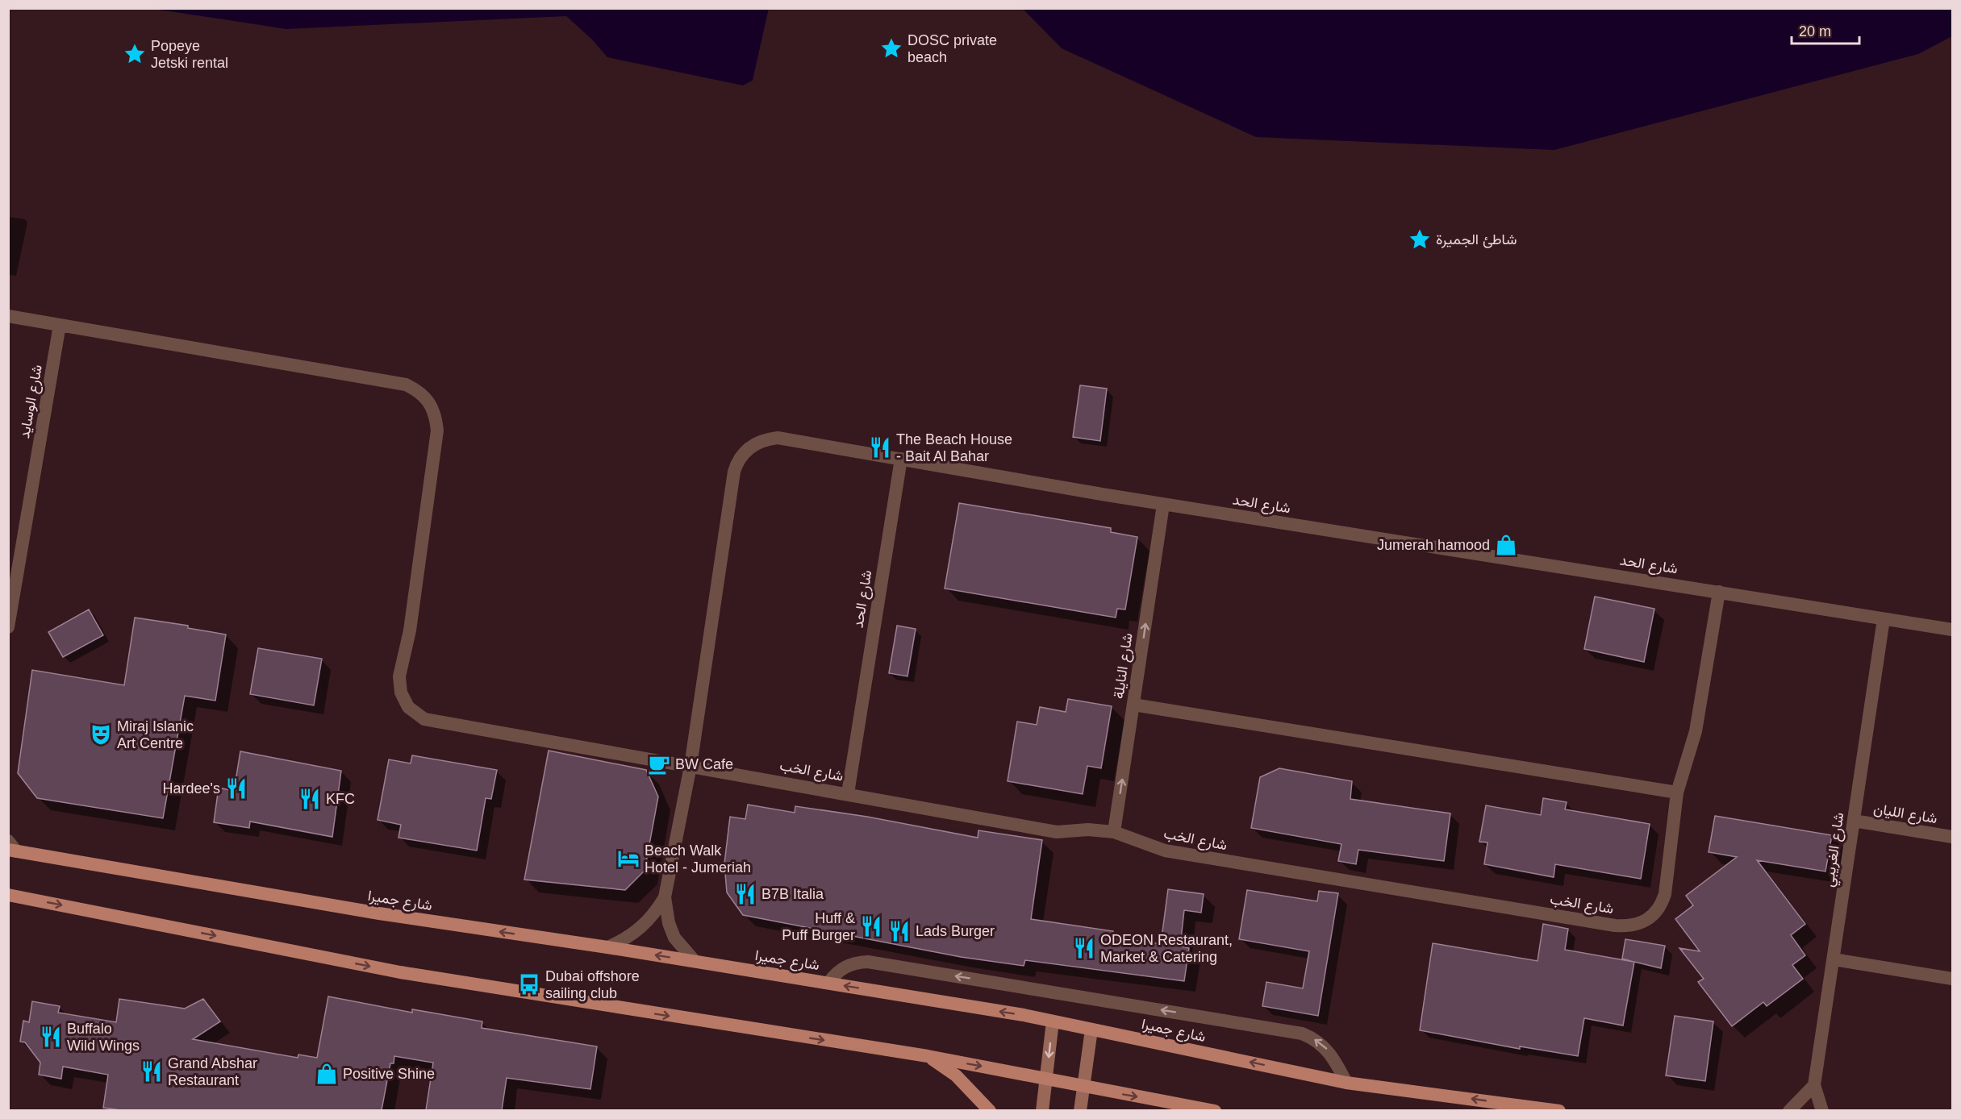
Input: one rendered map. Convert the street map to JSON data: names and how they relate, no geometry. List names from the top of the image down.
{
  "streets": {
    "main road": ["شارع جميرا"],
    "street": [
      "شارع الوسايد",
      "شارع الحد",
      "شارع النايلة",
      "شارع الخب",
      "شارع الليان",
      "شارع الغريبي"
    ]
  },
  "crossings": [
    ["شارع الوسايد", "شارع الخب"],
    ["شارع الحد", "شارع النايلة"],
    ["شارع الحد", "شارع الخب"],
    ["شارع الحد", "شارع الغريبي"],
    ["شارع النايلة", "شارع الخب"],
    ["شارع الليان", "شارع الغريبي"]
  ],
  "one_way": ["شارع النايلة"],
  "places": {
    "place": ["DOSC private beach", "Popeye Jetski rental", "شاطئ الجميرة"],
    "restaurant": [
      "The Beach House - Bait Al Bahar",
      "Hardee's",
      "KFC",
      "B7B Italia",
      "Huff & Puff Burger",
      "Lads Burger",
      "ODEON Restaurant, Market & Catering",
      "Buffalo Wild Wings",
      "Grand Abshar Restaurant"
    ],
    "shop": ["Jumerah hamood", "Positive Shine"],
    "theatre": ["Miraj Islanic Art Centre"],
    "cafe": ["BW Cafe"],
    "hotel": ["Beach Walk Hotel - Jumeriah"],
    "bus stop": ["Dubai offshore sailing club"]
  },
  "scale_bar": "20 m"
}
